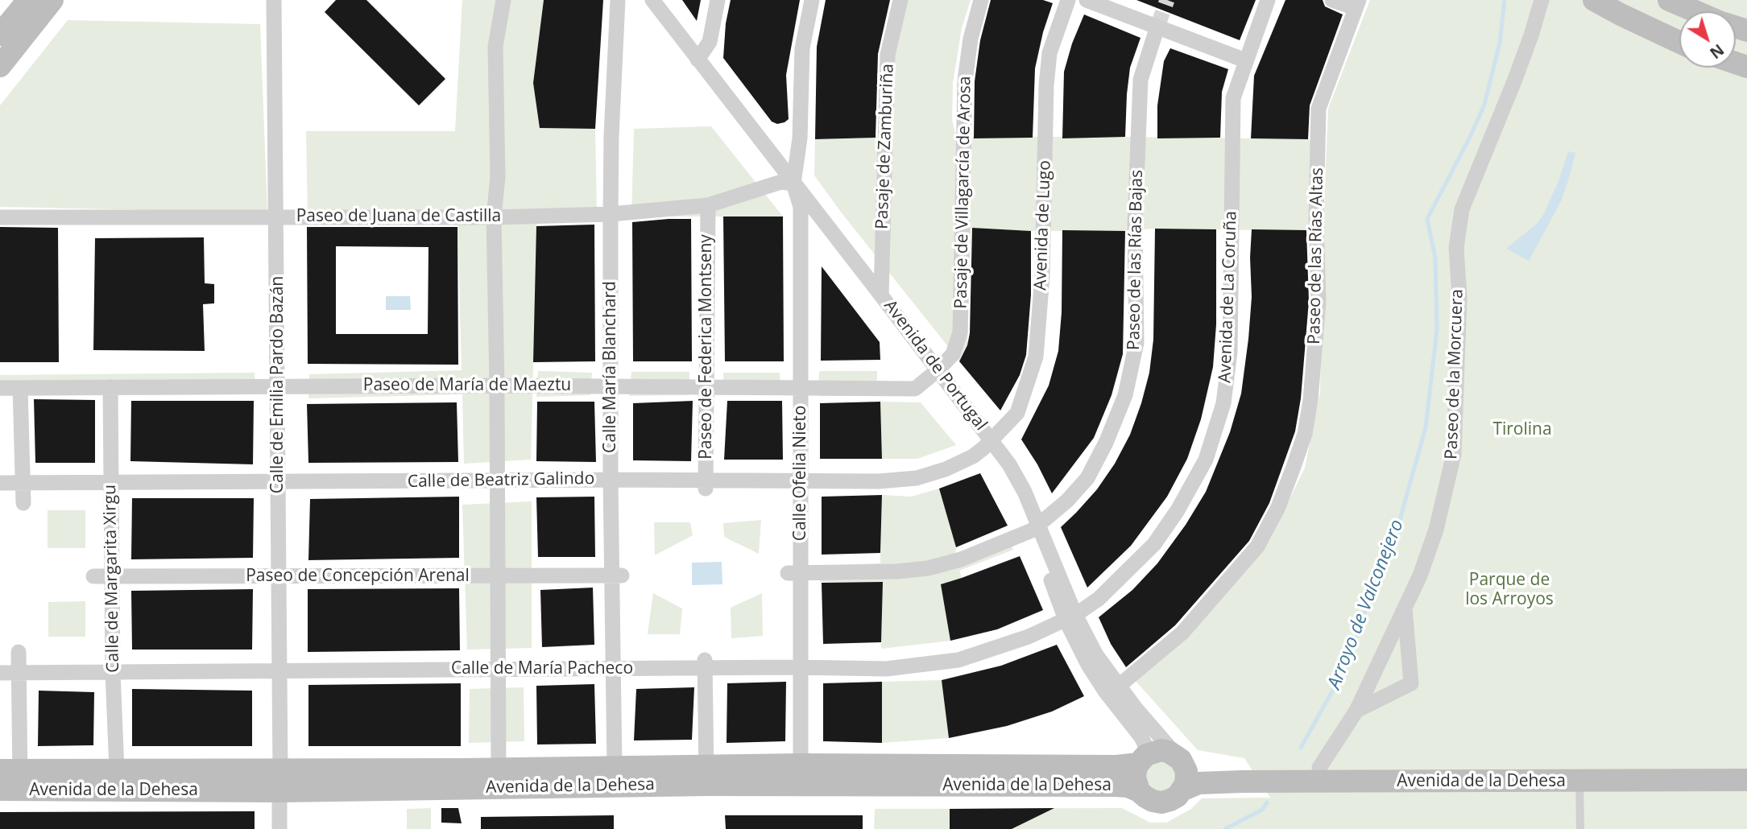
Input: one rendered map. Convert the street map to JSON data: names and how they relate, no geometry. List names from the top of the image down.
{
  "streets": {
    "main road": ["Avenida de la Dehesa"],
    "street": [
      "Pasaje de Zamburiña",
      "Pasaje de Villagarcía de Arosa",
      "Paseo de Juana de Castilla",
      "Avenida de Lugo",
      "Paseo de las Rías Altas",
      "Paseo de las Rías Bajas",
      "Avenida de La Coruña",
      "Paseo de Federica Montseny",
      "Avenida de Portugal",
      "Calle María Blanchard",
      "Paseo de la Morcuera",
      "Calle de Emilia Pardo Bazán",
      "Paseo de María de Maeztu",
      "Calle Ofelia Nieto",
      "Calle de Beatriz Galindo",
      "Paseo de Concepción Arenal",
      "Calle de Margarita Xirgu",
      "Calle de María Pacheco"
    ]
  },
  "crossings": [
    ["Pasaje de Zamburiña", "Avenida de Portugal"],
    ["Pasaje de Villagarcía de Arosa", "Avenida de Portugal"],
    ["Pasaje de Villagarcía de Arosa", "Paseo de María de Maeztu"],
    ["Paseo de Juana de Castilla", "Paseo de Federica Montseny"],
    ["Paseo de Juana de Castilla", "Avenida de Portugal"],
    ["Paseo de Juana de Castilla", "Calle María Blanchard"],
    ["Paseo de Juana de Castilla", "Calle de Emilia Pardo Bazán"],
    ["Paseo de Juana de Castilla", "Calle Ofelia Nieto"],
    ["Avenida de Lugo", "Avenida de Portugal"],
    ["Avenida de Lugo", "Calle de Beatriz Galindo"],
    ["Paseo de las Rías Altas", "Avenida de Portugal"],
    ["Paseo de las Rías Bajas", "Avenida de Portugal"],
    ["Avenida de La Coruña", "Avenida de Portugal"],
    ["Avenida de La Coruña", "Calle de María Pacheco"],
    ["Paseo de Federica Montseny", "Paseo de María de Maeztu"],
    ["Paseo de Federica Montseny", "Calle de Beatriz Galindo"],
    ["Avenida de Portugal", "Paseo de María de Maeztu"],
    ["Avenida de Portugal", "Calle Ofelia Nieto"],
    ["Avenida de Portugal", "Calle de Beatriz Galindo"],
    ["Avenida de Portugal", "Calle de María Pacheco"],
    ["Avenida de Portugal", "Avenida de la Dehesa"],
    ["Calle María Blanchard", "Paseo de María de Maeztu"],
    ["Calle María Blanchard", "Calle de Beatriz Galindo"],
    ["Calle María Blanchard", "Paseo de Concepción Arenal"],
    ["Calle María Blanchard", "Calle de María Pacheco"],
    ["Calle María Blanchard", "Avenida de la Dehesa"],
    ["Paseo de la Morcuera", "Avenida de la Dehesa"],
    ["Calle de Emilia Pardo Bazán", "Paseo de María de Maeztu"],
    ["Calle de Emilia Pardo Bazán", "Calle de Beatriz Galindo"],
    ["Calle de Emilia Pardo Bazán", "Paseo de Concepción Arenal"],
    ["Calle de Emilia Pardo Bazán", "Calle de María Pacheco"],
    ["Calle de Emilia Pardo Bazán", "Avenida de la Dehesa"],
    ["Paseo de María de Maeztu", "Calle Ofelia Nieto"],
    ["Paseo de María de Maeztu", "Calle de Margarita Xirgu"],
    ["Calle Ofelia Nieto", "Calle de Beatriz Galindo"],
    ["Calle Ofelia Nieto", "Calle de María Pacheco"],
    ["Calle Ofelia Nieto", "Avenida de la Dehesa"],
    ["Calle de Beatriz Galindo", "Calle de Margarita Xirgu"],
    ["Paseo de Concepción Arenal", "Calle de Margarita Xirgu"],
    ["Calle de Margarita Xirgu", "Calle de María Pacheco"],
    ["Calle de Margarita Xirgu", "Avenida de la Dehesa"]
  ],
  "water": ["Arroyo de Valconejero"],
  "parks": ["Tirolina", "Parque de los Arroyos"],
  "north": "bottom right"
}
